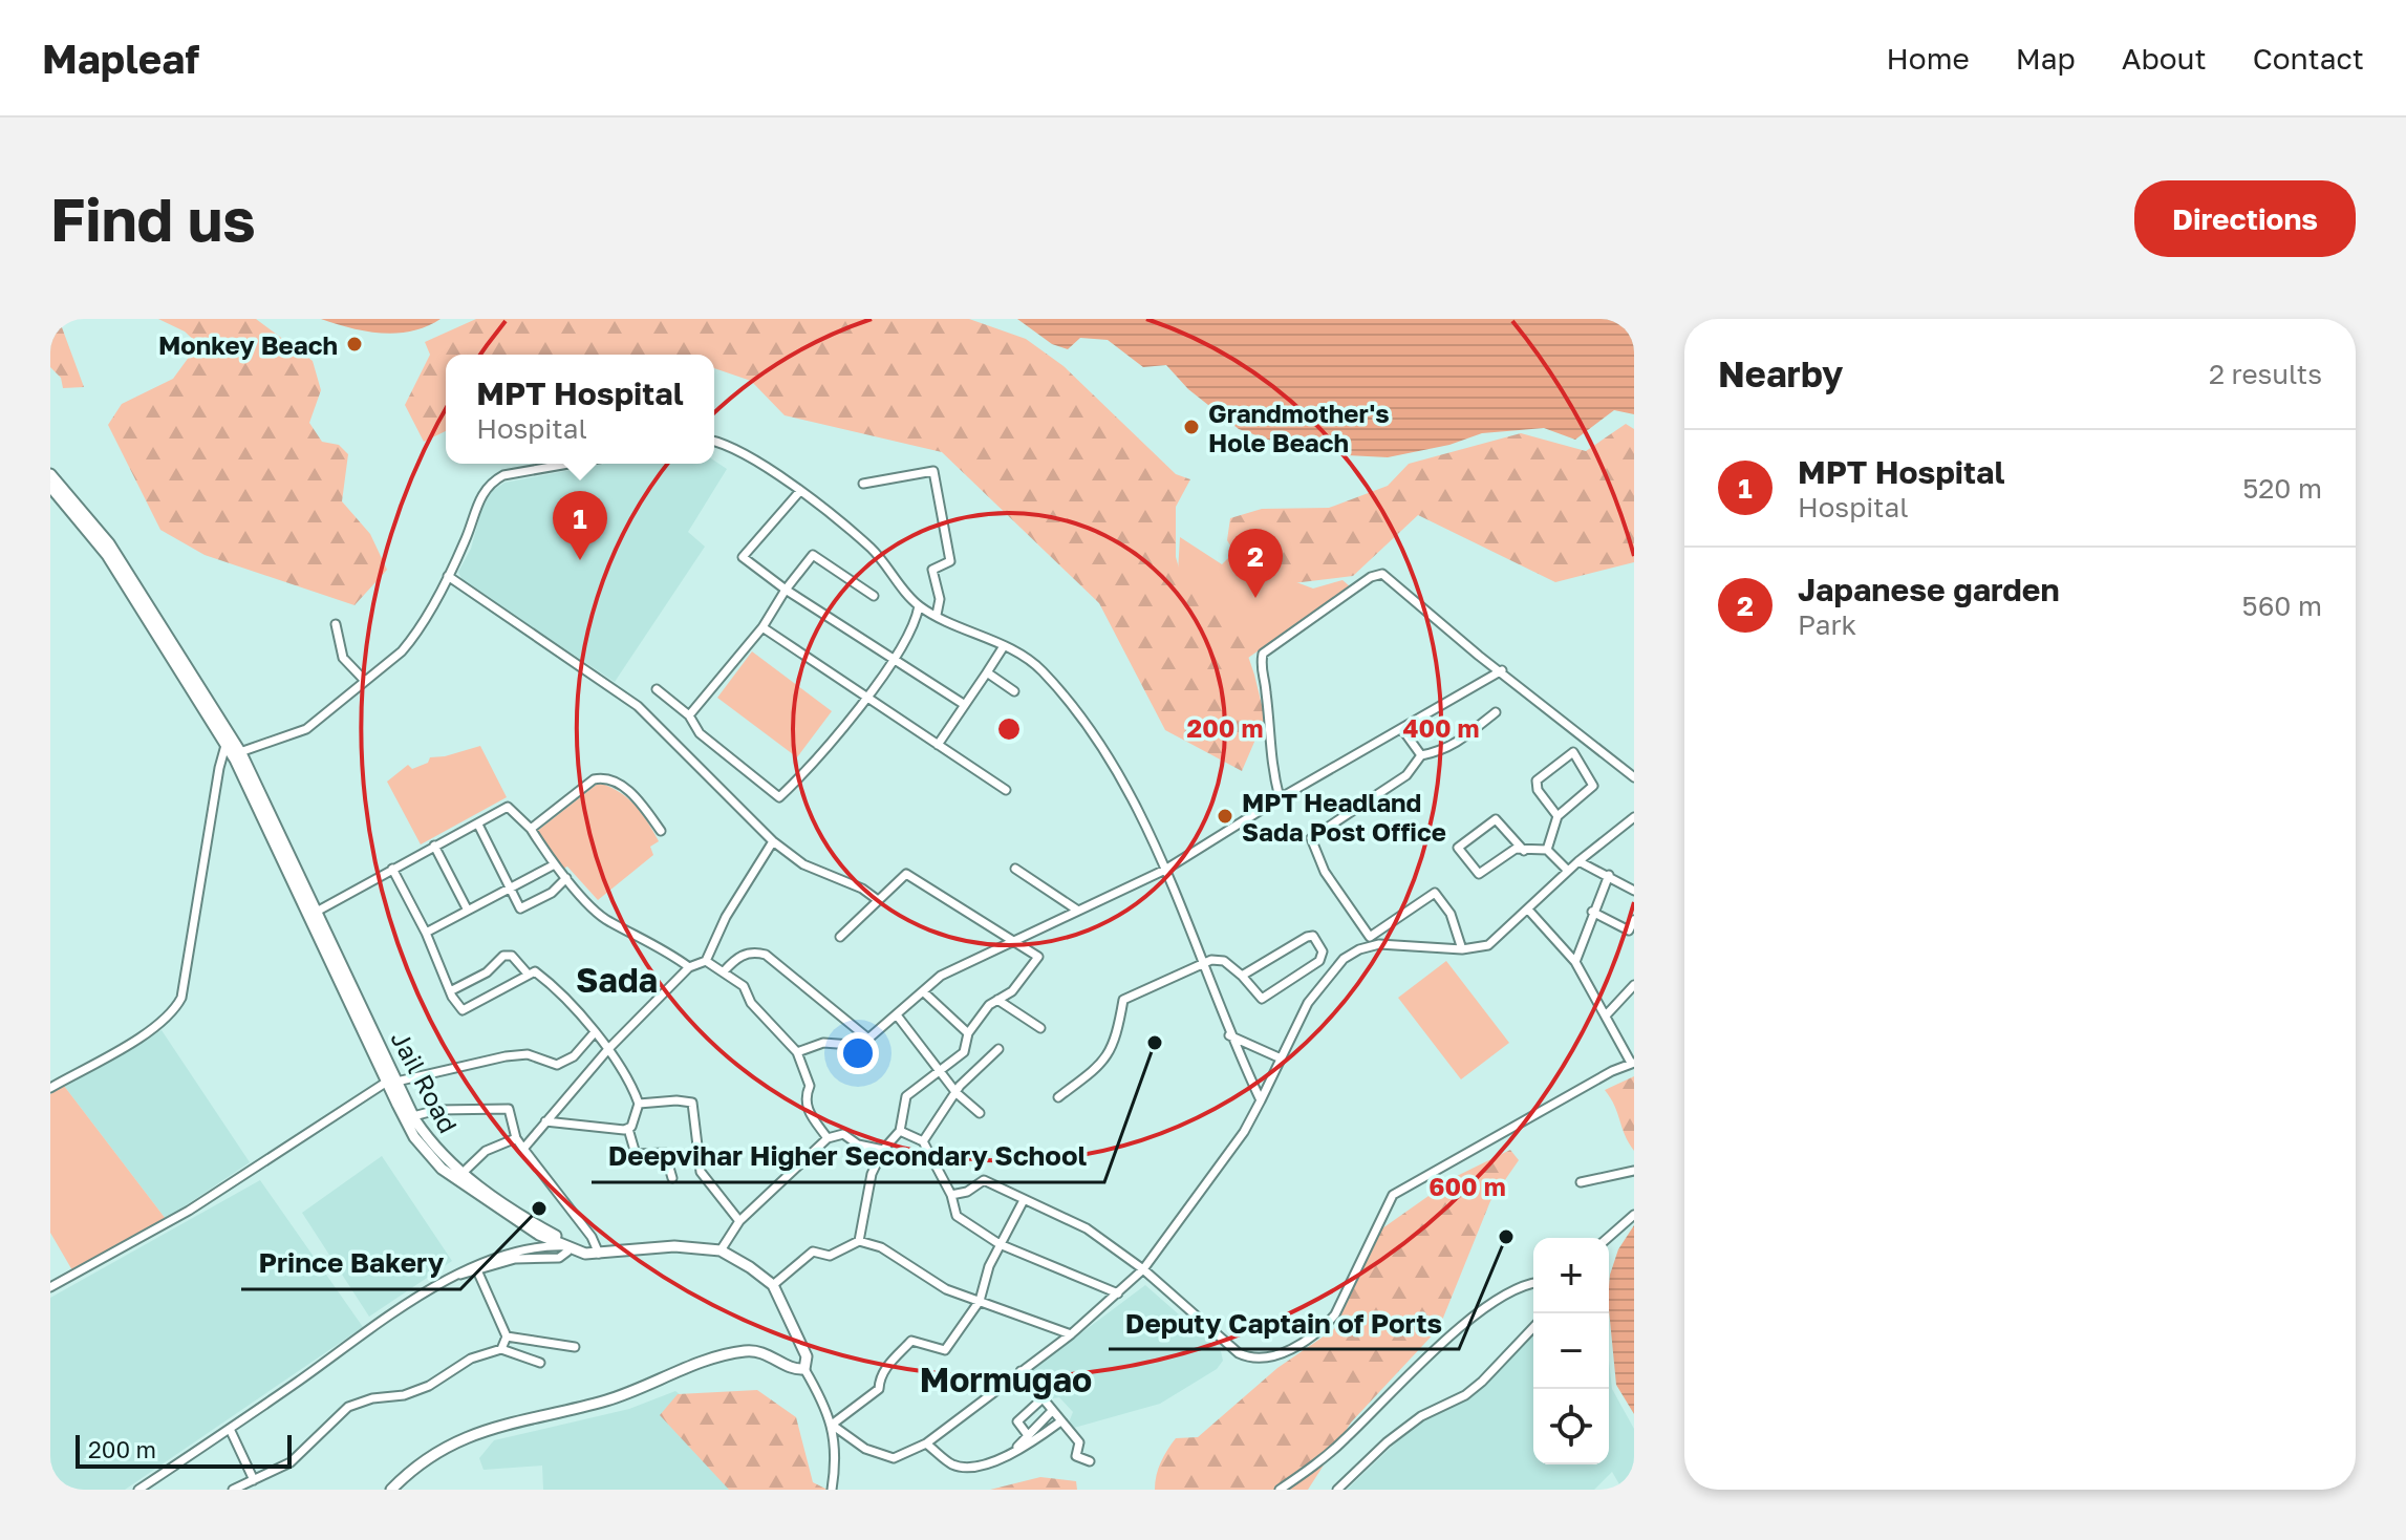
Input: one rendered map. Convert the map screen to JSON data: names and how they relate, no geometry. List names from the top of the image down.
{
  "streets": {
    "main road": ["Jail Road"]
  },
  "districts": ["Sada", "Mormugao"],
  "places": [
    "Monkey Beach",
    "Grandmother's Hole Beach",
    "MPT Headland Sada Post Office",
    "Deepvihar Higher Secondary School",
    "Prince Bakery",
    "Deputy Captain of Ports"
  ],
  "scale_bar": "200 m",
  "page": {
    "header": "Mapleaf",
    "nav": [
      "Home",
      "Map",
      "About",
      "Contact"
    ],
    "buttons": "Directions",
    "title": "Find us",
    "heading": ["Nearby", "2 results"],
    "popup": ["MPT Hospital", "Hospital"],
    "list": [
      {
        "mark": "1",
        "name": "MPT Hospital",
        "note": "Hospital",
        "value": "520 m"
      },
      {
        "mark": "2",
        "name": "Japanese garden",
        "note": "Park",
        "value": "560 m"
      }
    ],
    "pins": ["1", "2"],
    "map_buttons": ["+", "−"],
    "scale": "200 m"
  },
  "rings": ["200 m", "400 m", "600 m"]
}
